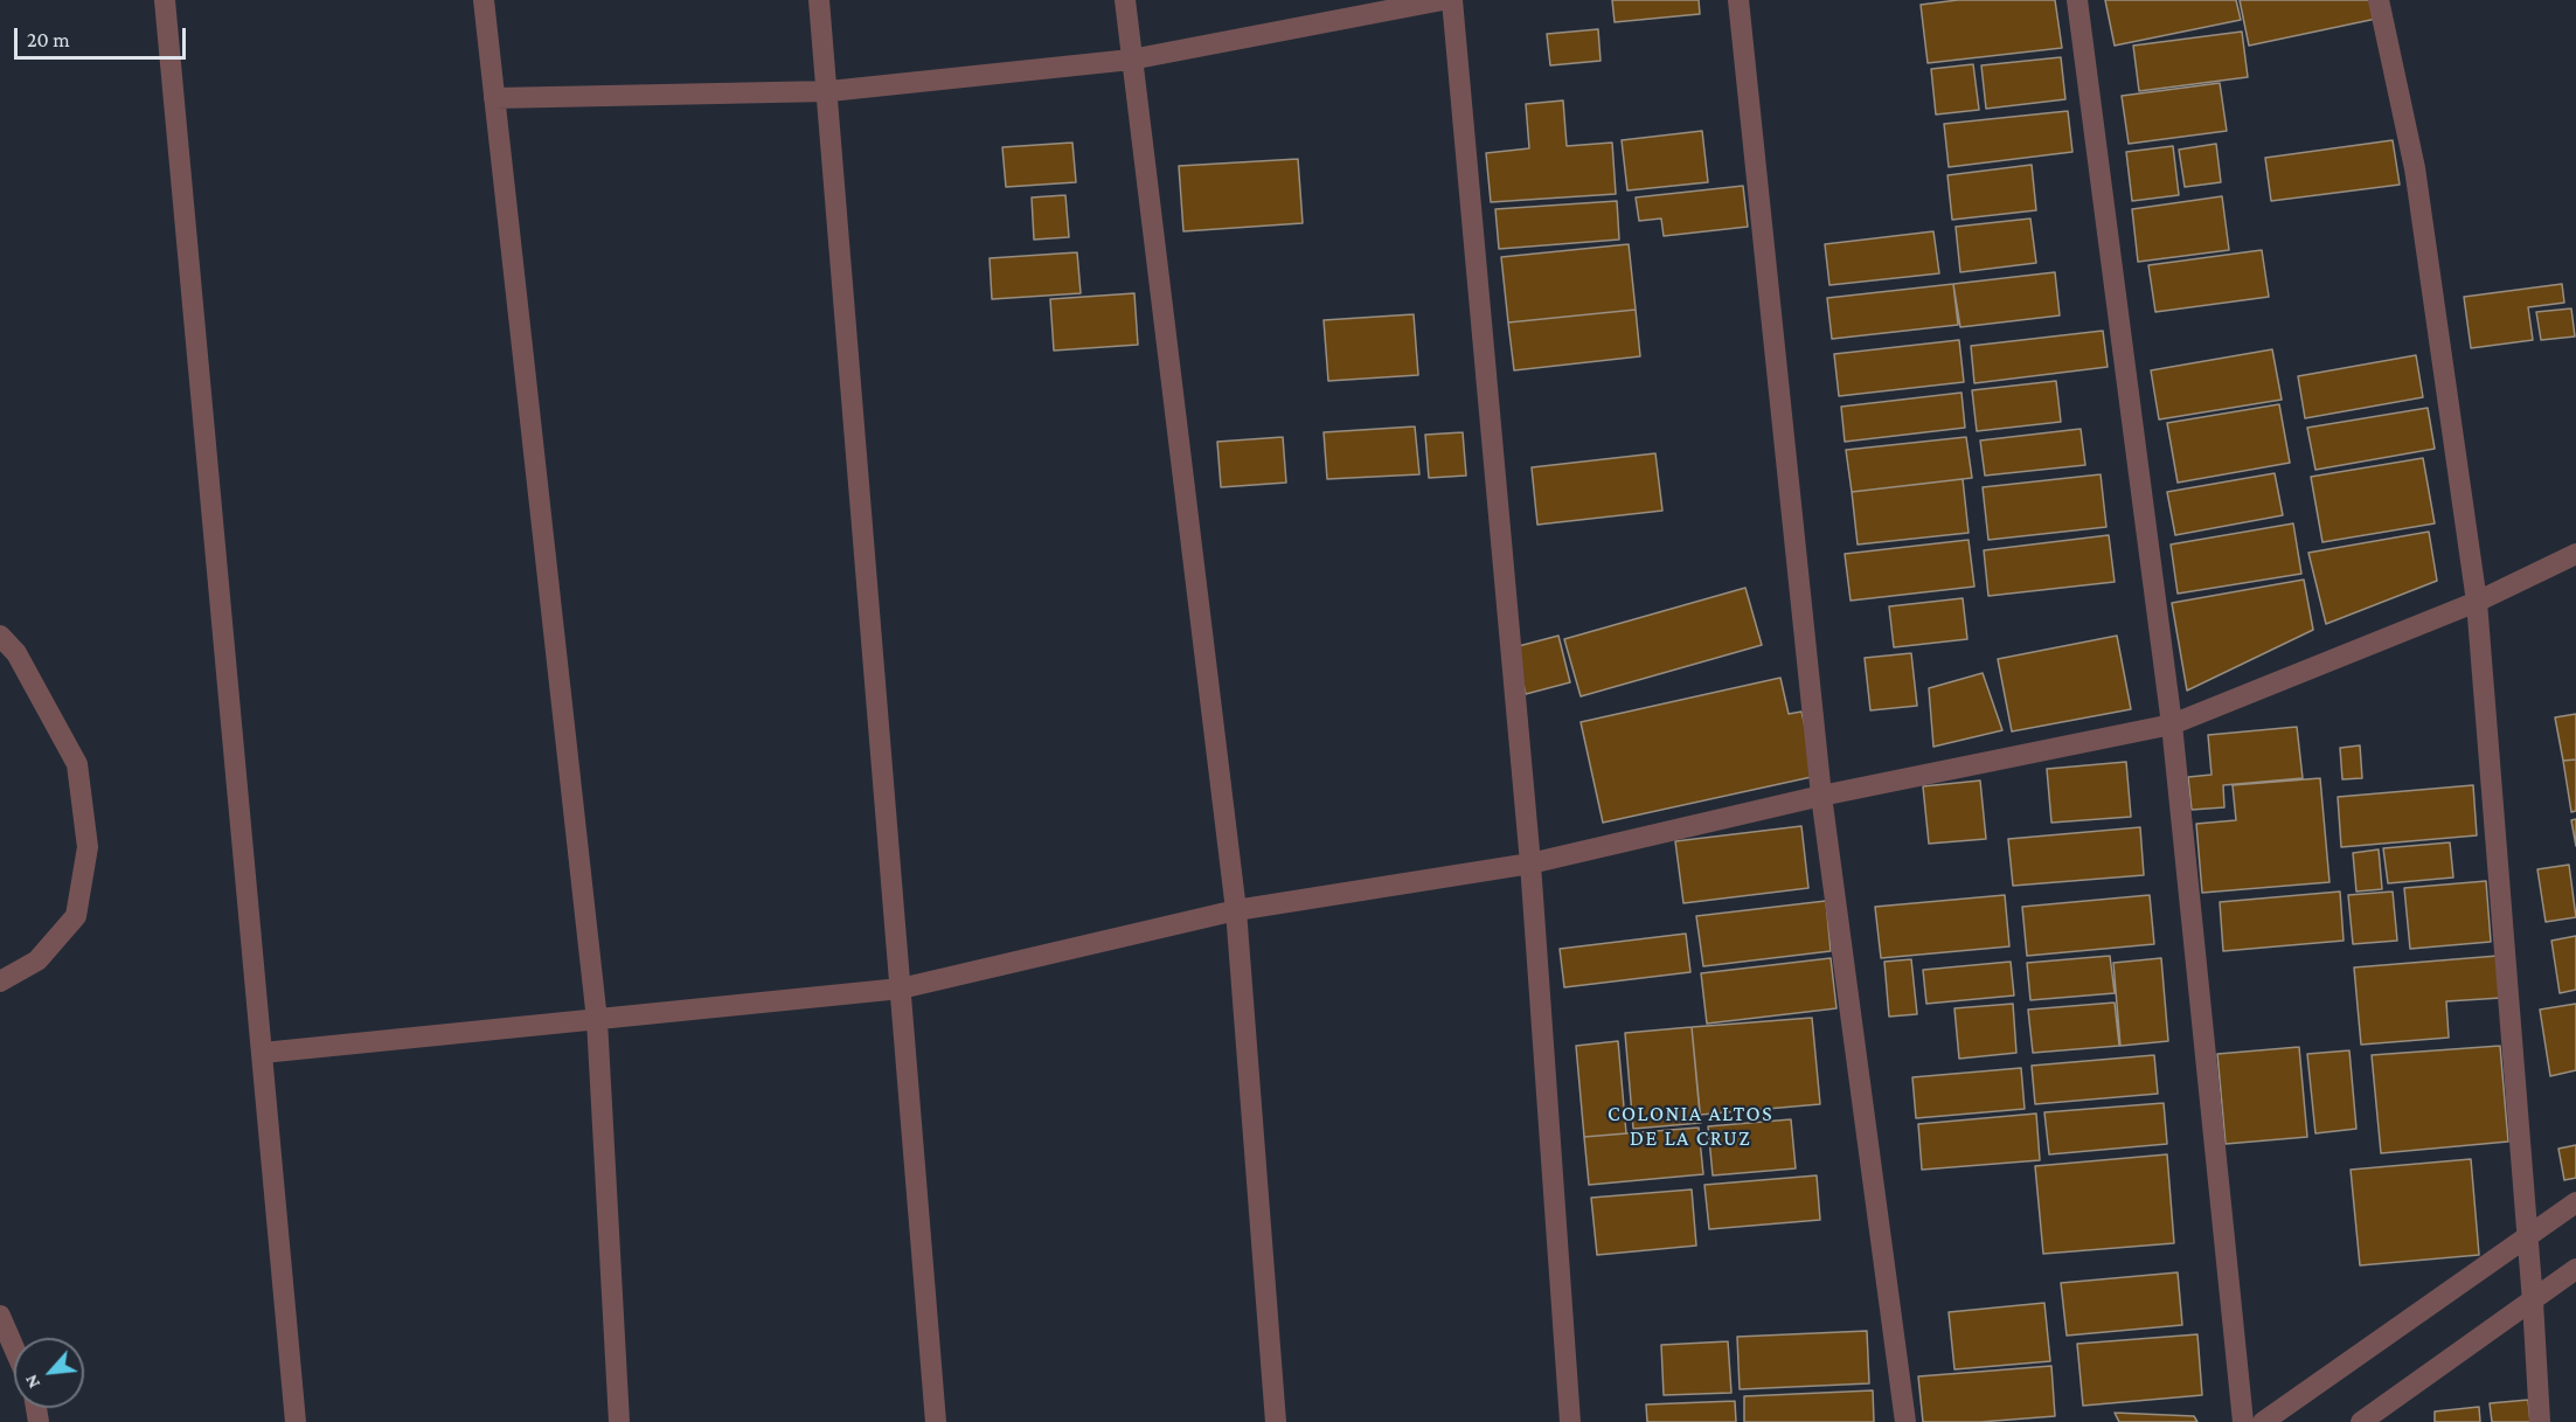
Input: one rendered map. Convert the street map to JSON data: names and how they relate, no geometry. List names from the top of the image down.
{
  "districts": ["COLONIA ALTOS DE LA CRUZ"],
  "scale_bar": "20 m",
  "north": "bottom left"
}
